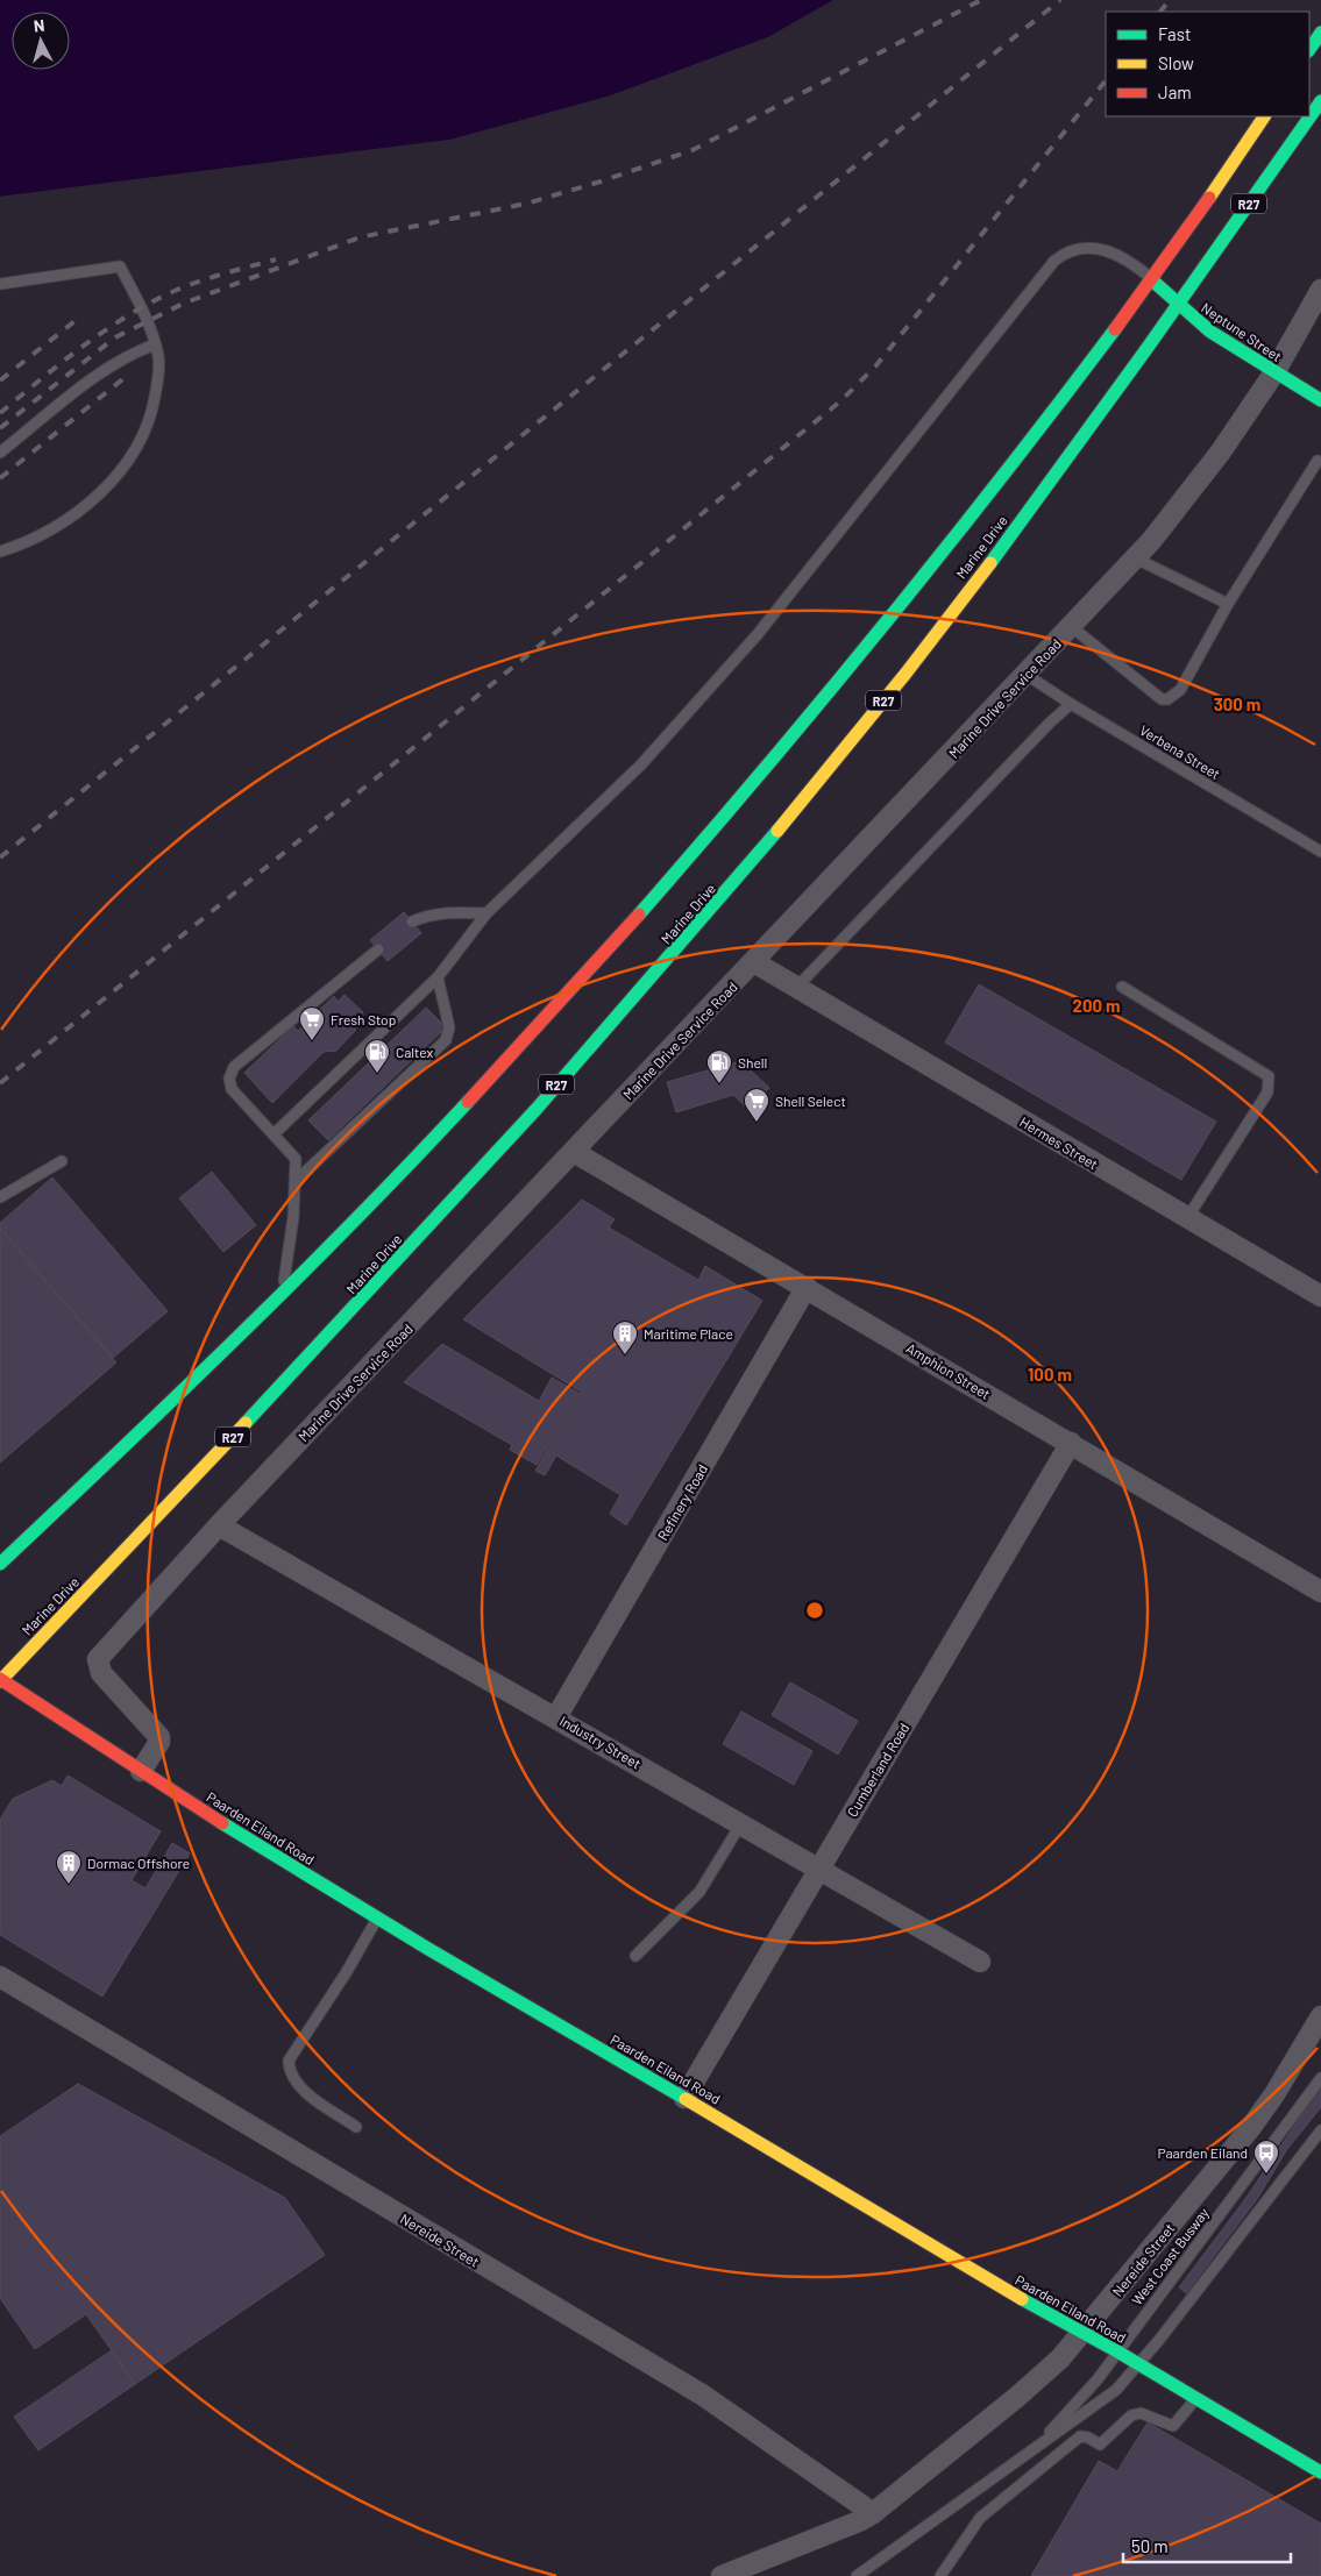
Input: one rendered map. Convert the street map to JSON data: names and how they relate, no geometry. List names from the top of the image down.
{
  "streets": {
    "main road": [
      "R27",
      "Neptune Street",
      "Marine Drive",
      "Paarden Eiland Road"
    ],
    "street": [
      "Marine Drive Service Road",
      "Hermes Street",
      "Amphion Street",
      "Refinery Road",
      "Industry Street",
      "Cumberland Road",
      "Nereide Street"
    ],
    "lane": ["Verbena Street", "West Coast Busway"]
  },
  "crossings": [
    ["Neptune Street", "Marine Drive"],
    ["Neptune Street", "Marine Drive Service Road"],
    ["Marine Drive", "Paarden Eiland Road"],
    ["Marine Drive Service Road", "Verbena Street"],
    ["Marine Drive Service Road", "Hermes Street"],
    ["Marine Drive Service Road", "Amphion Street"],
    ["Marine Drive Service Road", "Industry Street"],
    ["Marine Drive Service Road", "Paarden Eiland Road"],
    ["Amphion Street", "Refinery Road"],
    ["Amphion Street", "Cumberland Road"],
    ["Refinery Road", "Industry Street"],
    ["Industry Street", "Cumberland Road"],
    ["Cumberland Road", "Paarden Eiland Road"],
    ["Paarden Eiland Road", "Nereide Street"],
    ["Paarden Eiland Road", "West Coast Busway"]
  ],
  "places": {
    "supermarket": ["Fresh Stop", "Shell Select"],
    "fuel station": ["Caltex", "Shell"],
    "building": ["Maritime Place", "Dormac Offshore"],
    "bus stop": ["Paarden Eiland"]
  },
  "legend": ["Fast", "Slow", "Jam"],
  "scale_bar": "50 m",
  "north": "top",
  "rings": ["300 m", "200 m", "100 m"]
}
